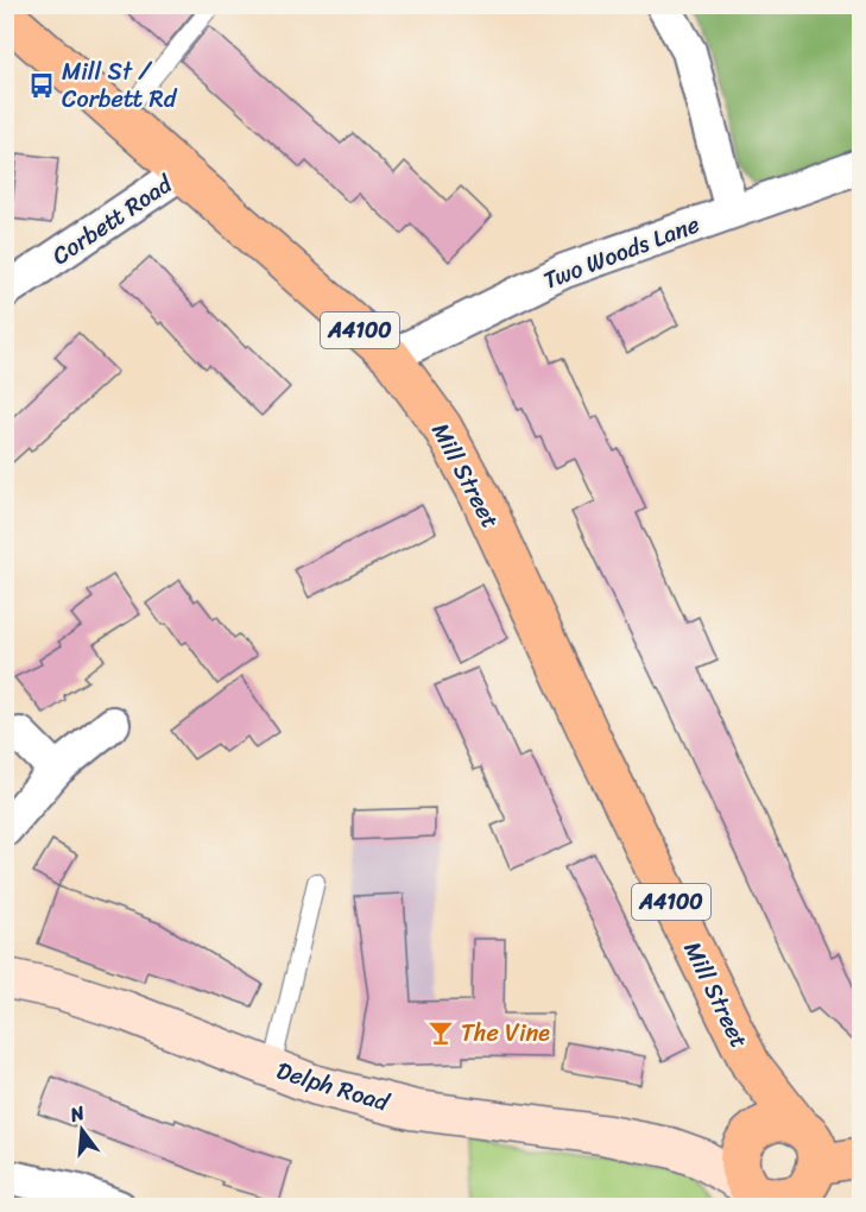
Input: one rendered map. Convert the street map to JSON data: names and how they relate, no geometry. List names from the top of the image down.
{
  "streets": {
    "main road": ["A4100", "Mill Street", "Delph Road"],
    "street": ["Corbett Road", "Two Woods Lane"]
  },
  "crossings": [
    ["Corbett Road", "Mill Street"],
    ["Two Woods Lane", "Mill Street"],
    ["A4100", "Mill Street"],
    ["A4100", "Delph Road"],
    ["Mill Street", "Delph Road"]
  ],
  "places": {
    "bus stop": ["Mill St / Corbett Rd"],
    "bar": ["The Vine"]
  },
  "north": "top"
}
